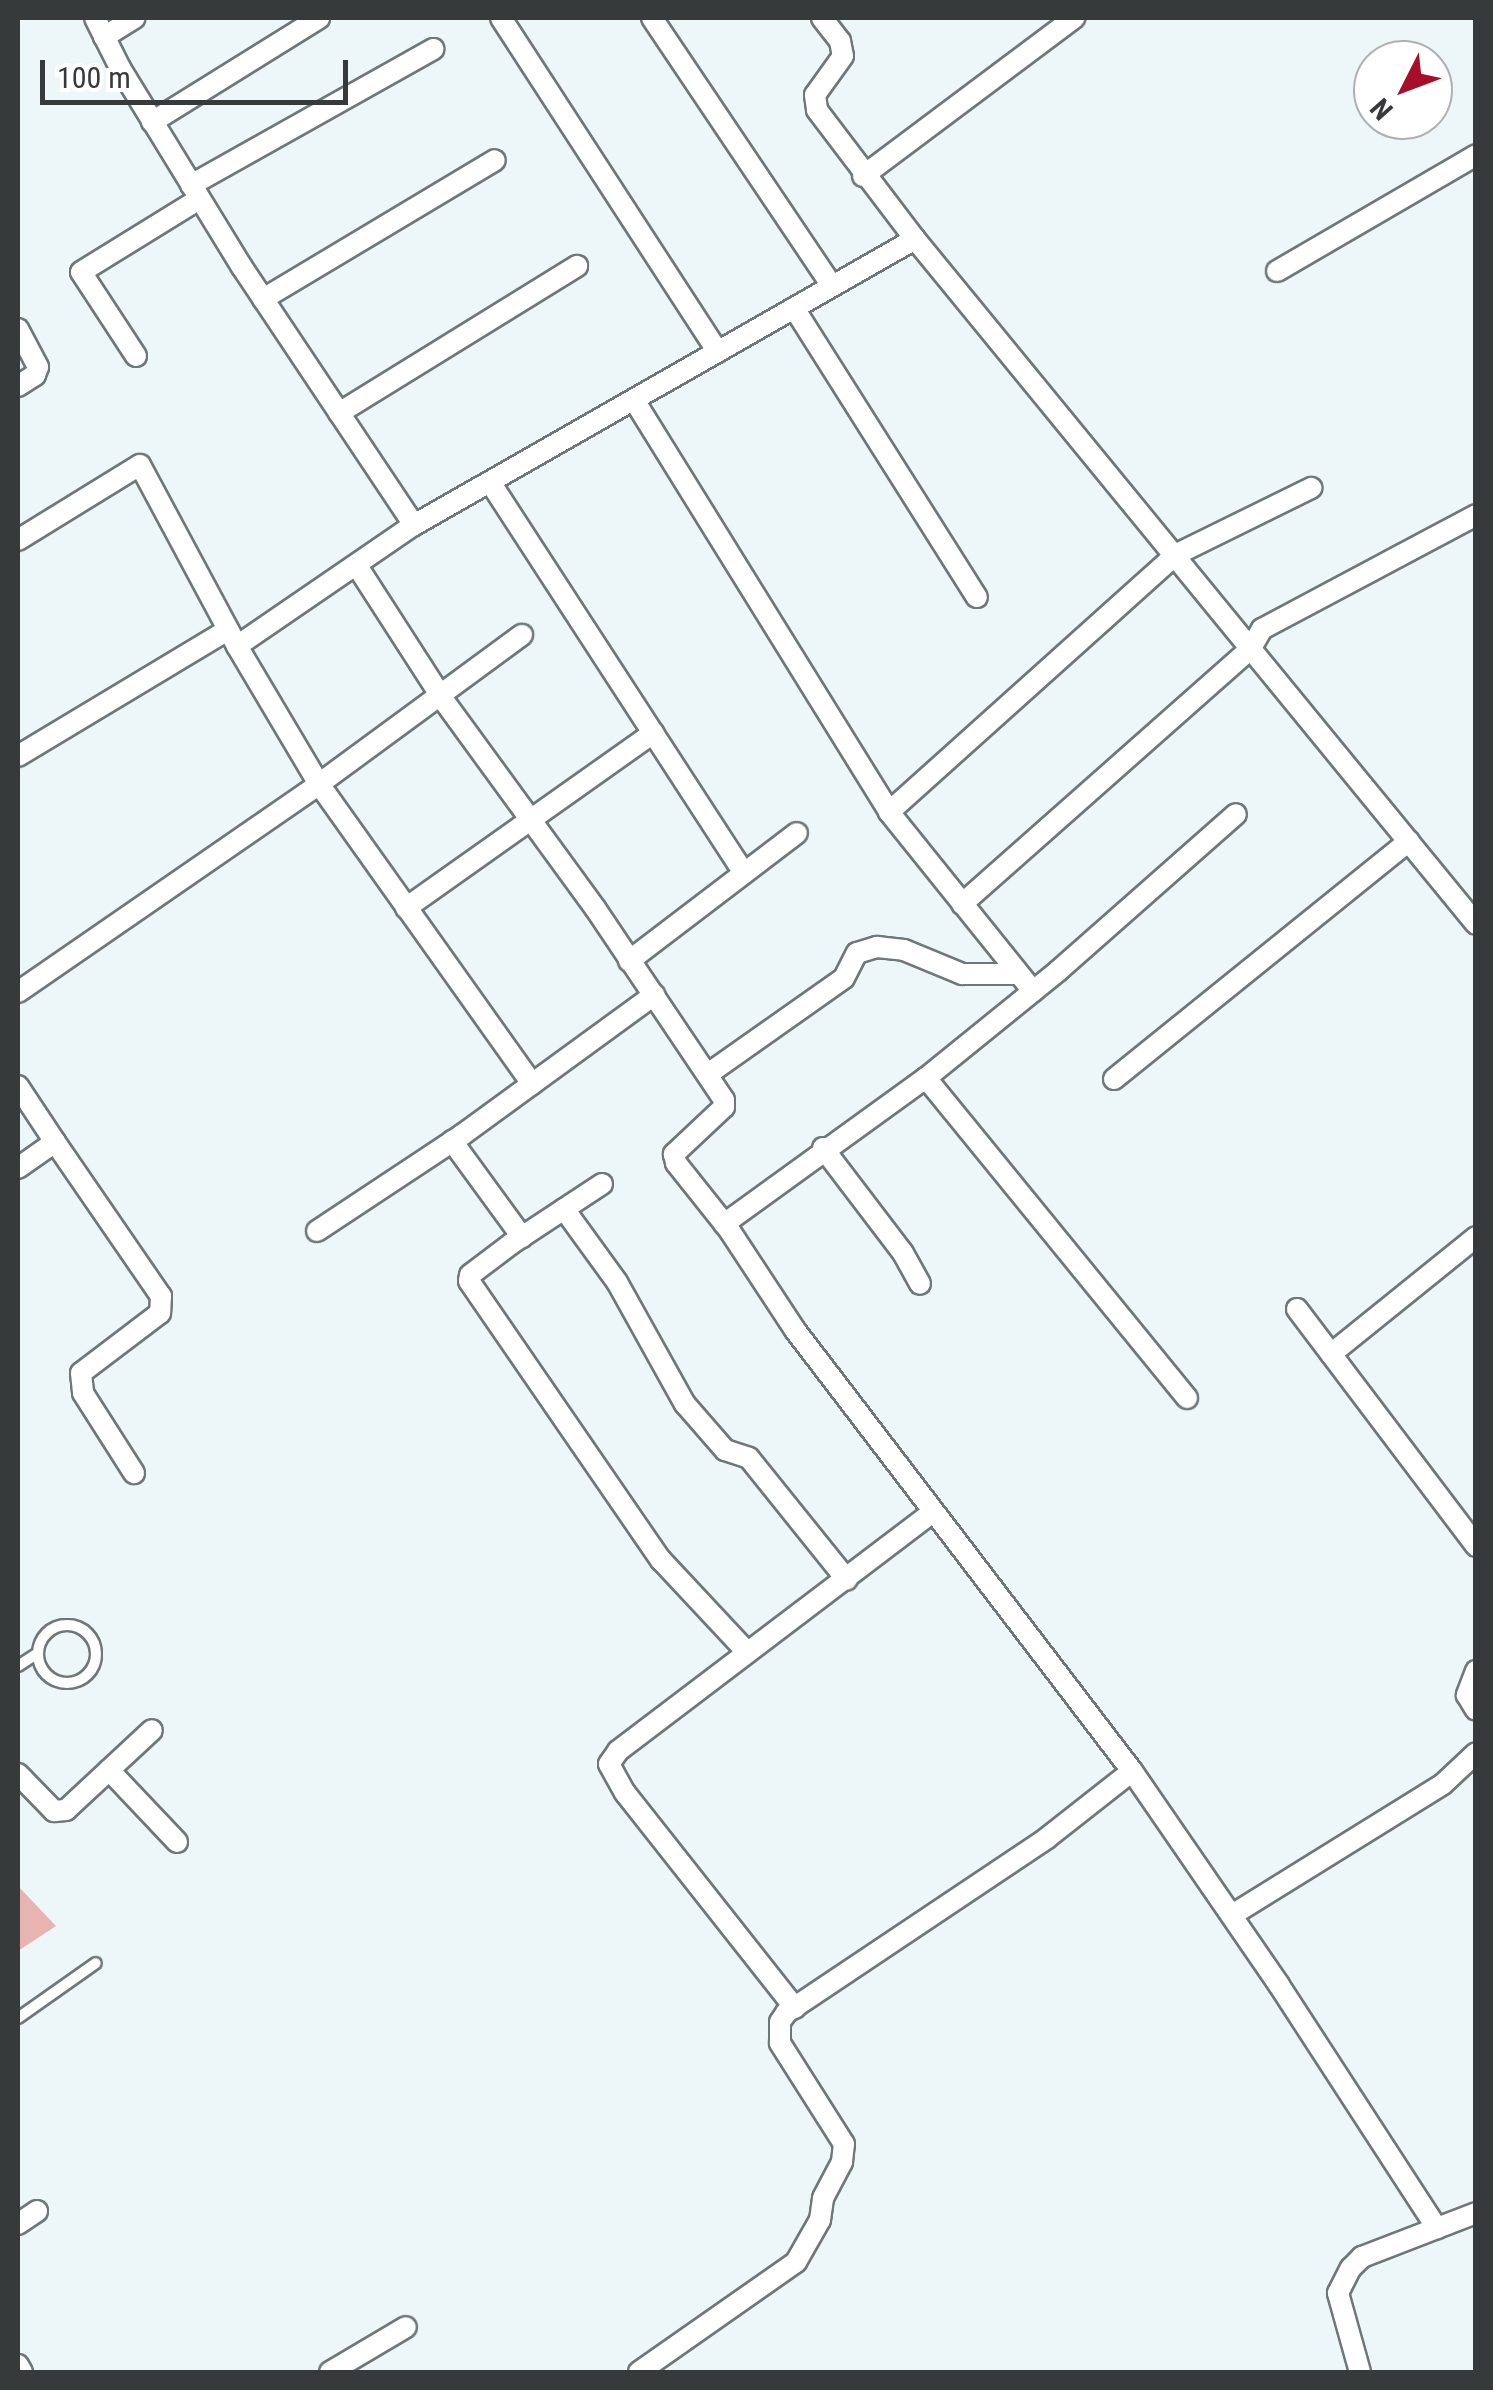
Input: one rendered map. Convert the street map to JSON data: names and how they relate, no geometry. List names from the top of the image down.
{
  "scale_bar": "100 m",
  "north": "bottom left"
}
